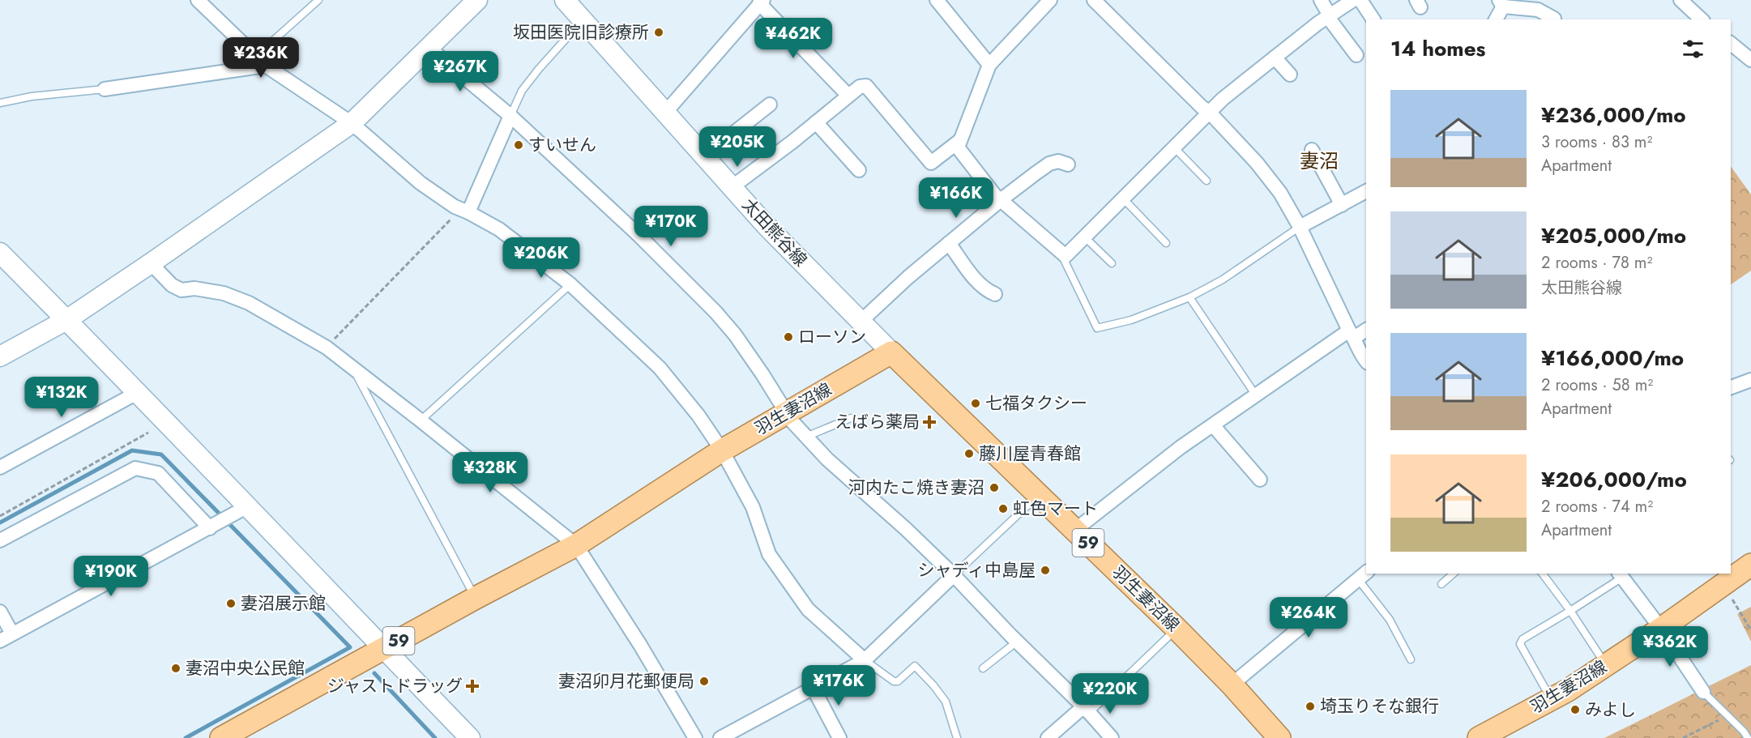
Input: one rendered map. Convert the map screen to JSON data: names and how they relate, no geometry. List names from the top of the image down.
{
  "streets": {
    "main road": ["羽生妻沼線", "59"],
    "street": ["太田熊谷線"]
  },
  "crossings": [
    ["太田熊谷線", "羽生妻沼線"]
  ],
  "districts": ["妻沼"],
  "places": {
    "other": [
      "坂田医院旧診療所",
      "すいせん",
      "ローソン",
      "七福タクシー",
      "藤川屋青春館",
      "河内たこ焼き妻沼",
      "虹色マート",
      "シャディ中島屋",
      "妻沼展示館",
      "妻沼中央公民館",
      "妻沼卯月花郵便局",
      "埼玉りそな銀行",
      "みよし"
    ],
    "health": ["えばら薬局", "ジャストドラッグ"]
  },
  "page": {
    "price": [
      "¥462K",
      "¥236K",
      "¥267K",
      "¥205K",
      "¥166K",
      "¥170K",
      "¥206K",
      "¥132K",
      "¥328K",
      "¥190K",
      "¥264K",
      "¥362K",
      "¥176K",
      "¥220K"
    ],
    "heading": "14 homes",
    "list": [
      {
        "name": "¥236,000/mo",
        "note": "3 rooms · 83 m² · Apartment"
      },
      {
        "name": "¥205,000/mo",
        "note": "2 rooms · 78 m² · 太田熊谷線"
      },
      {
        "name": "¥166,000/mo",
        "note": "2 rooms · 58 m² · Apartment"
      },
      {
        "name": "¥206,000/mo",
        "note": "2 rooms · 74 m² · Apartment"
      }
    ]
  }
}
